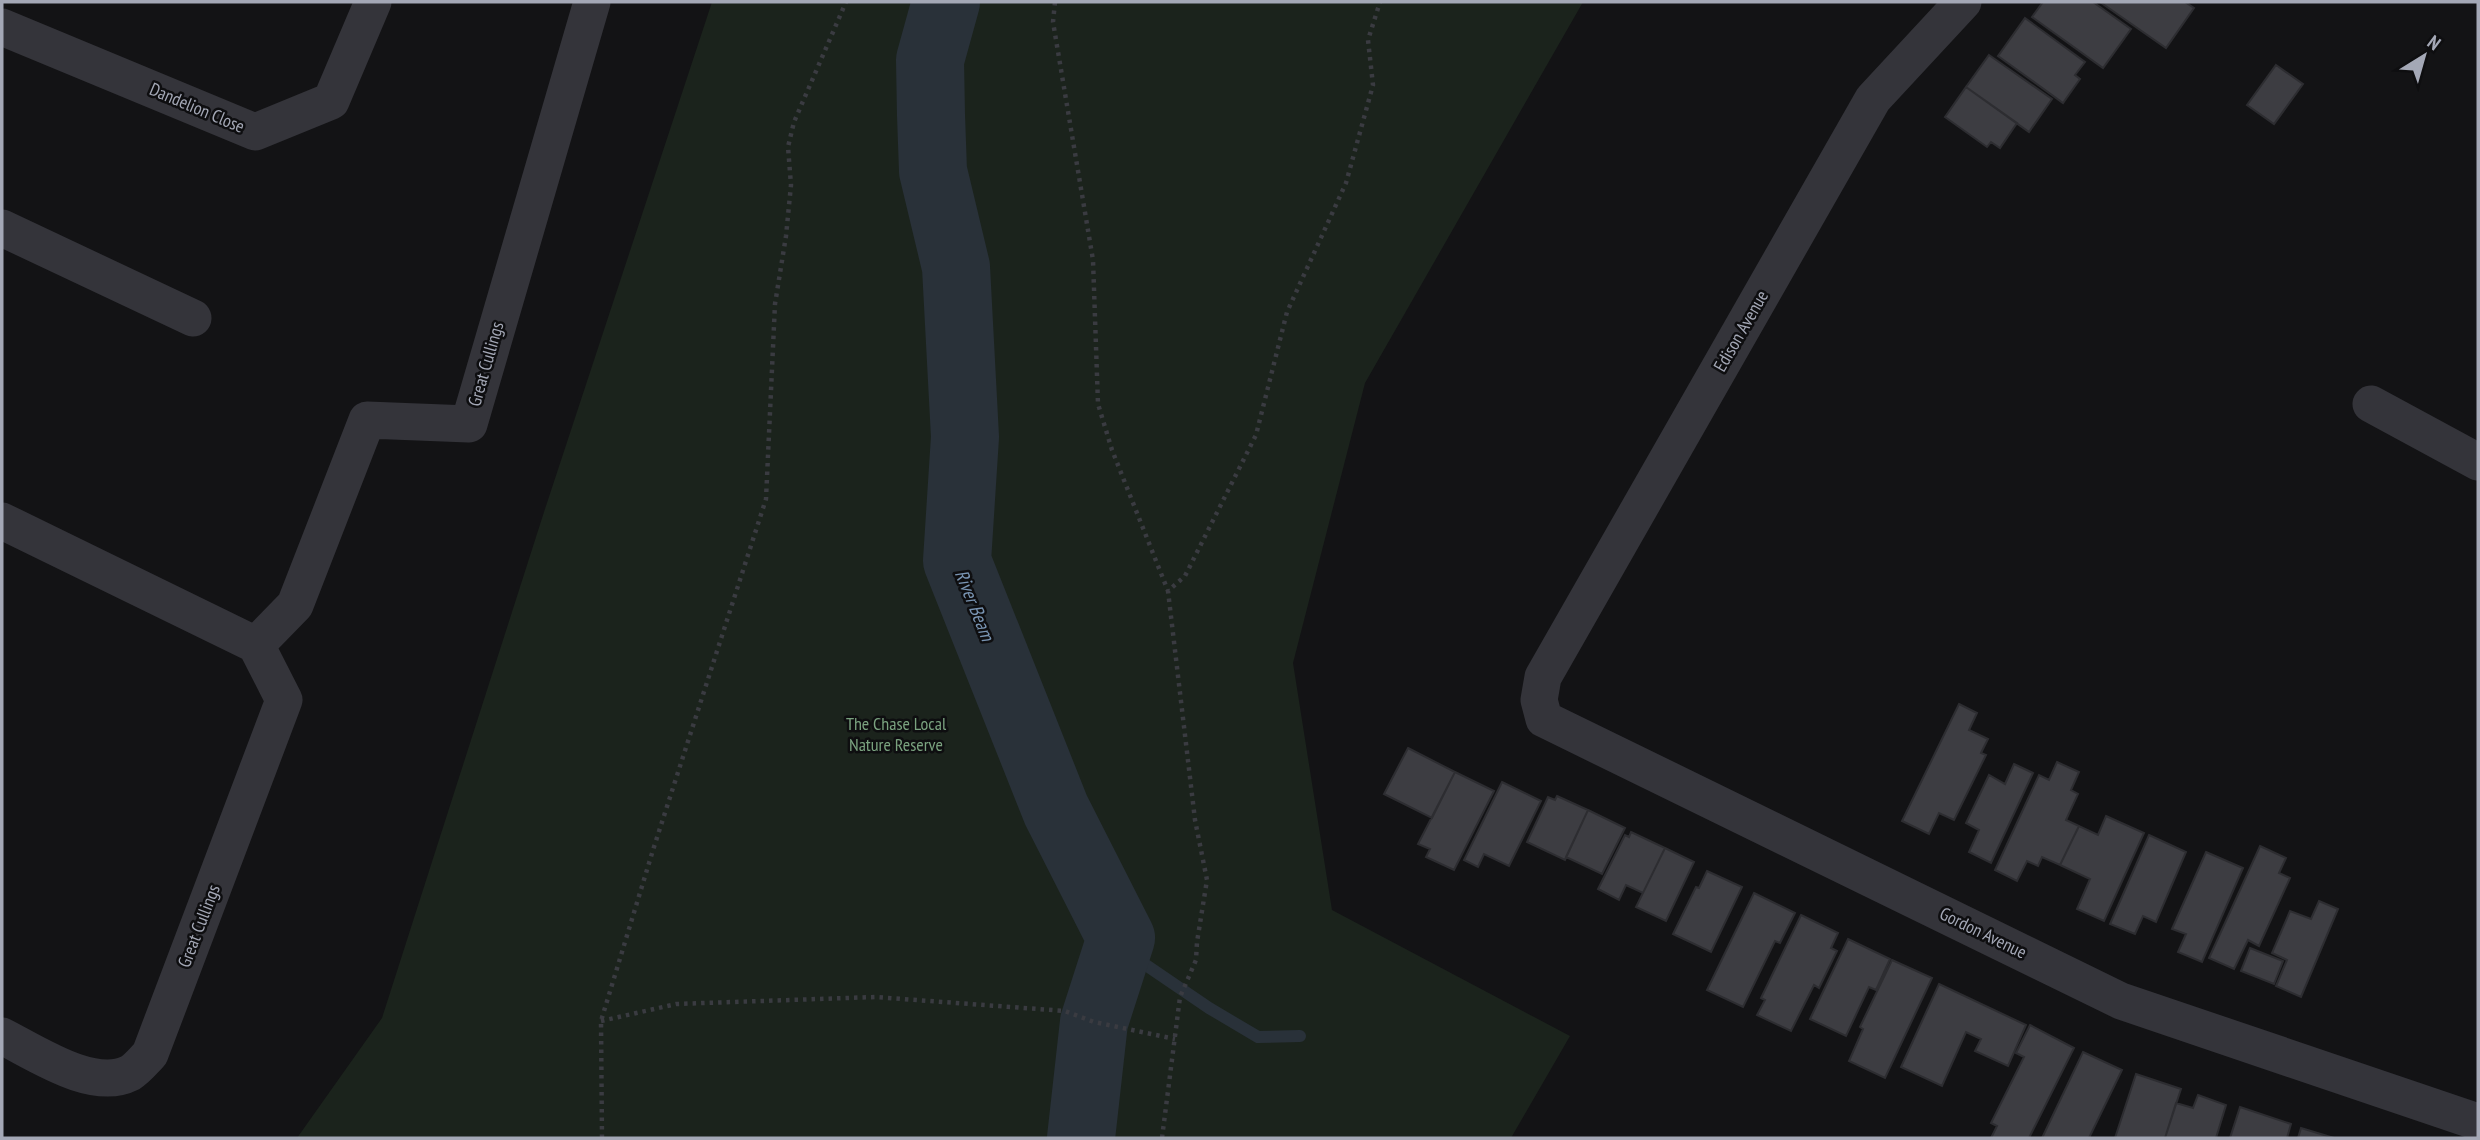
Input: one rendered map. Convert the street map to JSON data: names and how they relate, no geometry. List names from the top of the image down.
{
  "streets": {
    "street": [
      "Dandelion Close",
      "Edison Avenue",
      "Great Cullings",
      "Gordon Avenue"
    ]
  },
  "crossings": [
    ["Edison Avenue", "Gordon Avenue"]
  ],
  "water": ["River Beam"],
  "parks": ["The Chase Local Nature Reserve"],
  "north": "top right"
}
